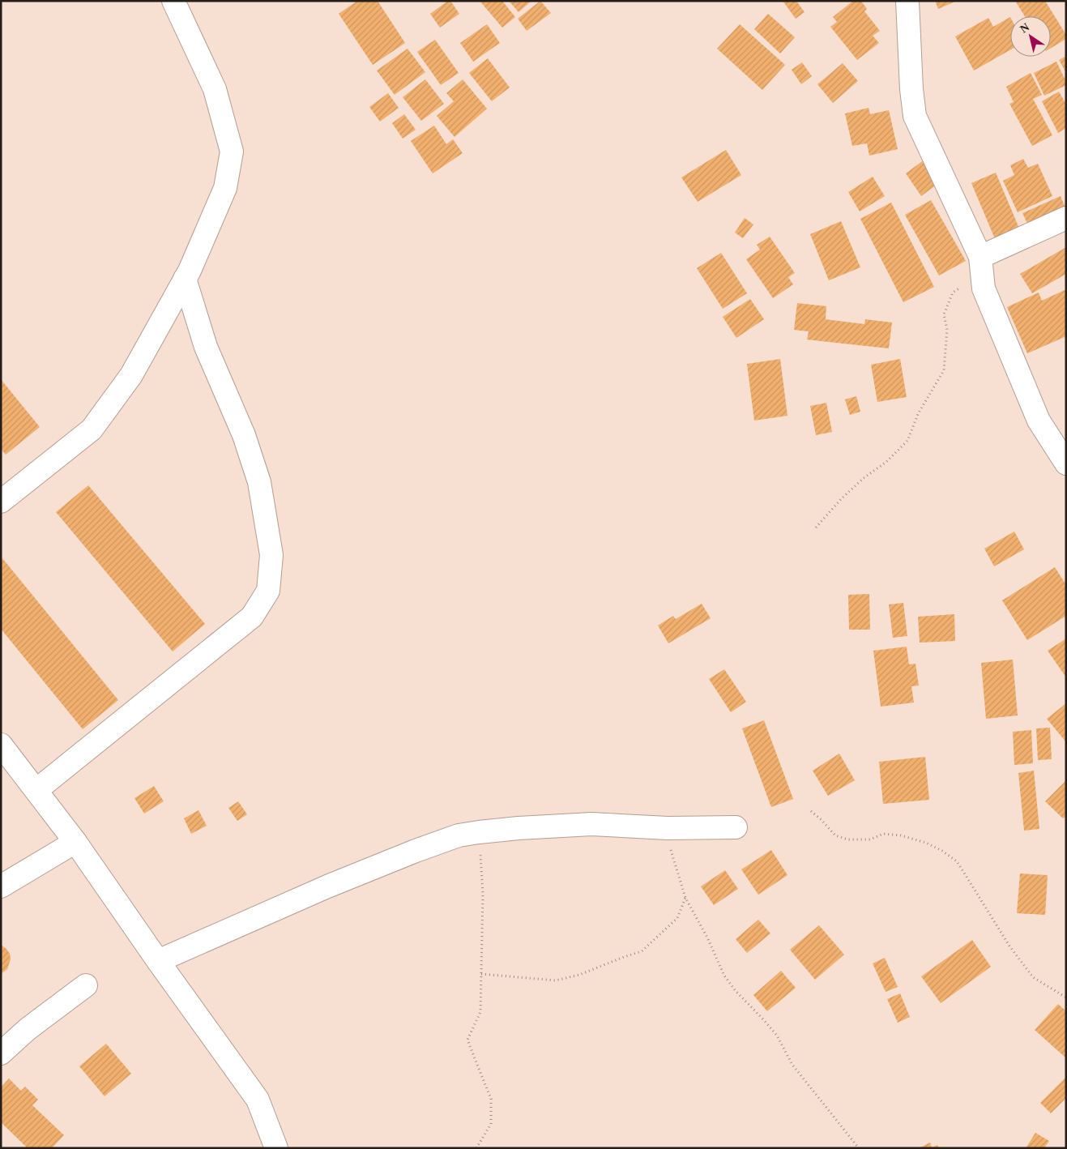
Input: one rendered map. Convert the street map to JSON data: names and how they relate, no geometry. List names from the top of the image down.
{
  "north": "top left"
}
